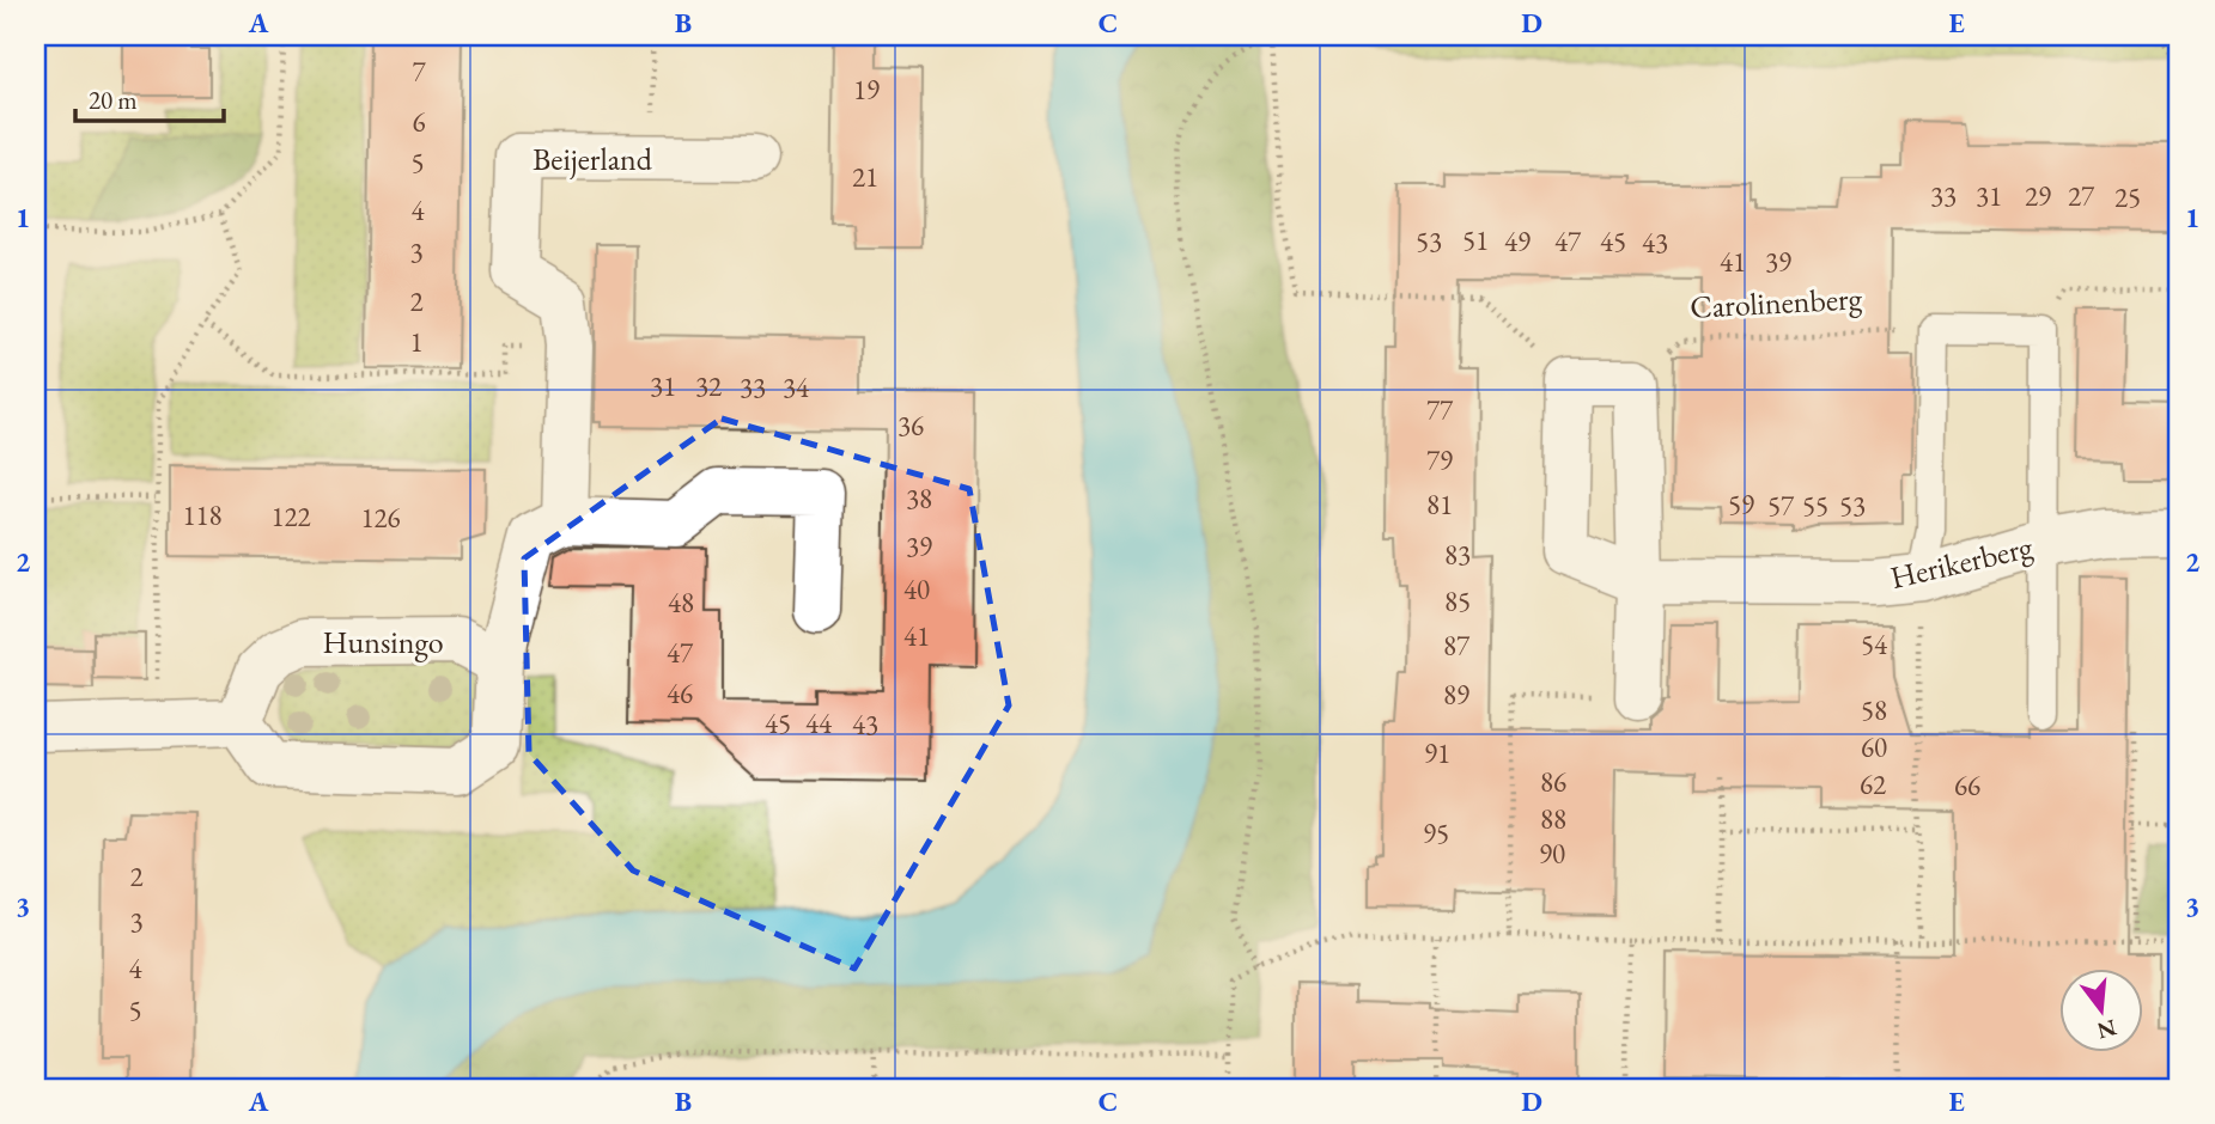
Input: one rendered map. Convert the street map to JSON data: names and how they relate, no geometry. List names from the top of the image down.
{
  "streets": {
    "street": ["Beijerland", "Herikerberg", "Hunsingo"],
    "path": ["Carolinenberg"]
  },
  "house_numbers": [
    "7",
    "19",
    "6",
    "5",
    "21",
    "33",
    "31",
    "29",
    "27",
    "25",
    "4",
    "51",
    "53",
    "49",
    "47",
    "45",
    "43",
    "3",
    "41",
    "39",
    "2",
    "1",
    "31",
    "32",
    "33",
    "34",
    "77",
    "36",
    "79",
    "38",
    "81",
    "59",
    "57",
    "55",
    "53",
    "118",
    "122",
    "126",
    "39",
    "83",
    "40",
    "85",
    "48",
    "41",
    "54",
    "87",
    "47",
    "46",
    "89",
    "58",
    "45",
    "44",
    "43",
    "60",
    "91",
    "86",
    "62",
    "66",
    "88",
    "95",
    "90",
    "2",
    "3",
    "4",
    "5"
  ],
  "scale_bar": "20 m",
  "north": "bottom",
  "grid": {
    "columns": [
      "A",
      "B",
      "C",
      "D",
      "E"
    ],
    "rows": ["1", "2", "3"]
  }
}
